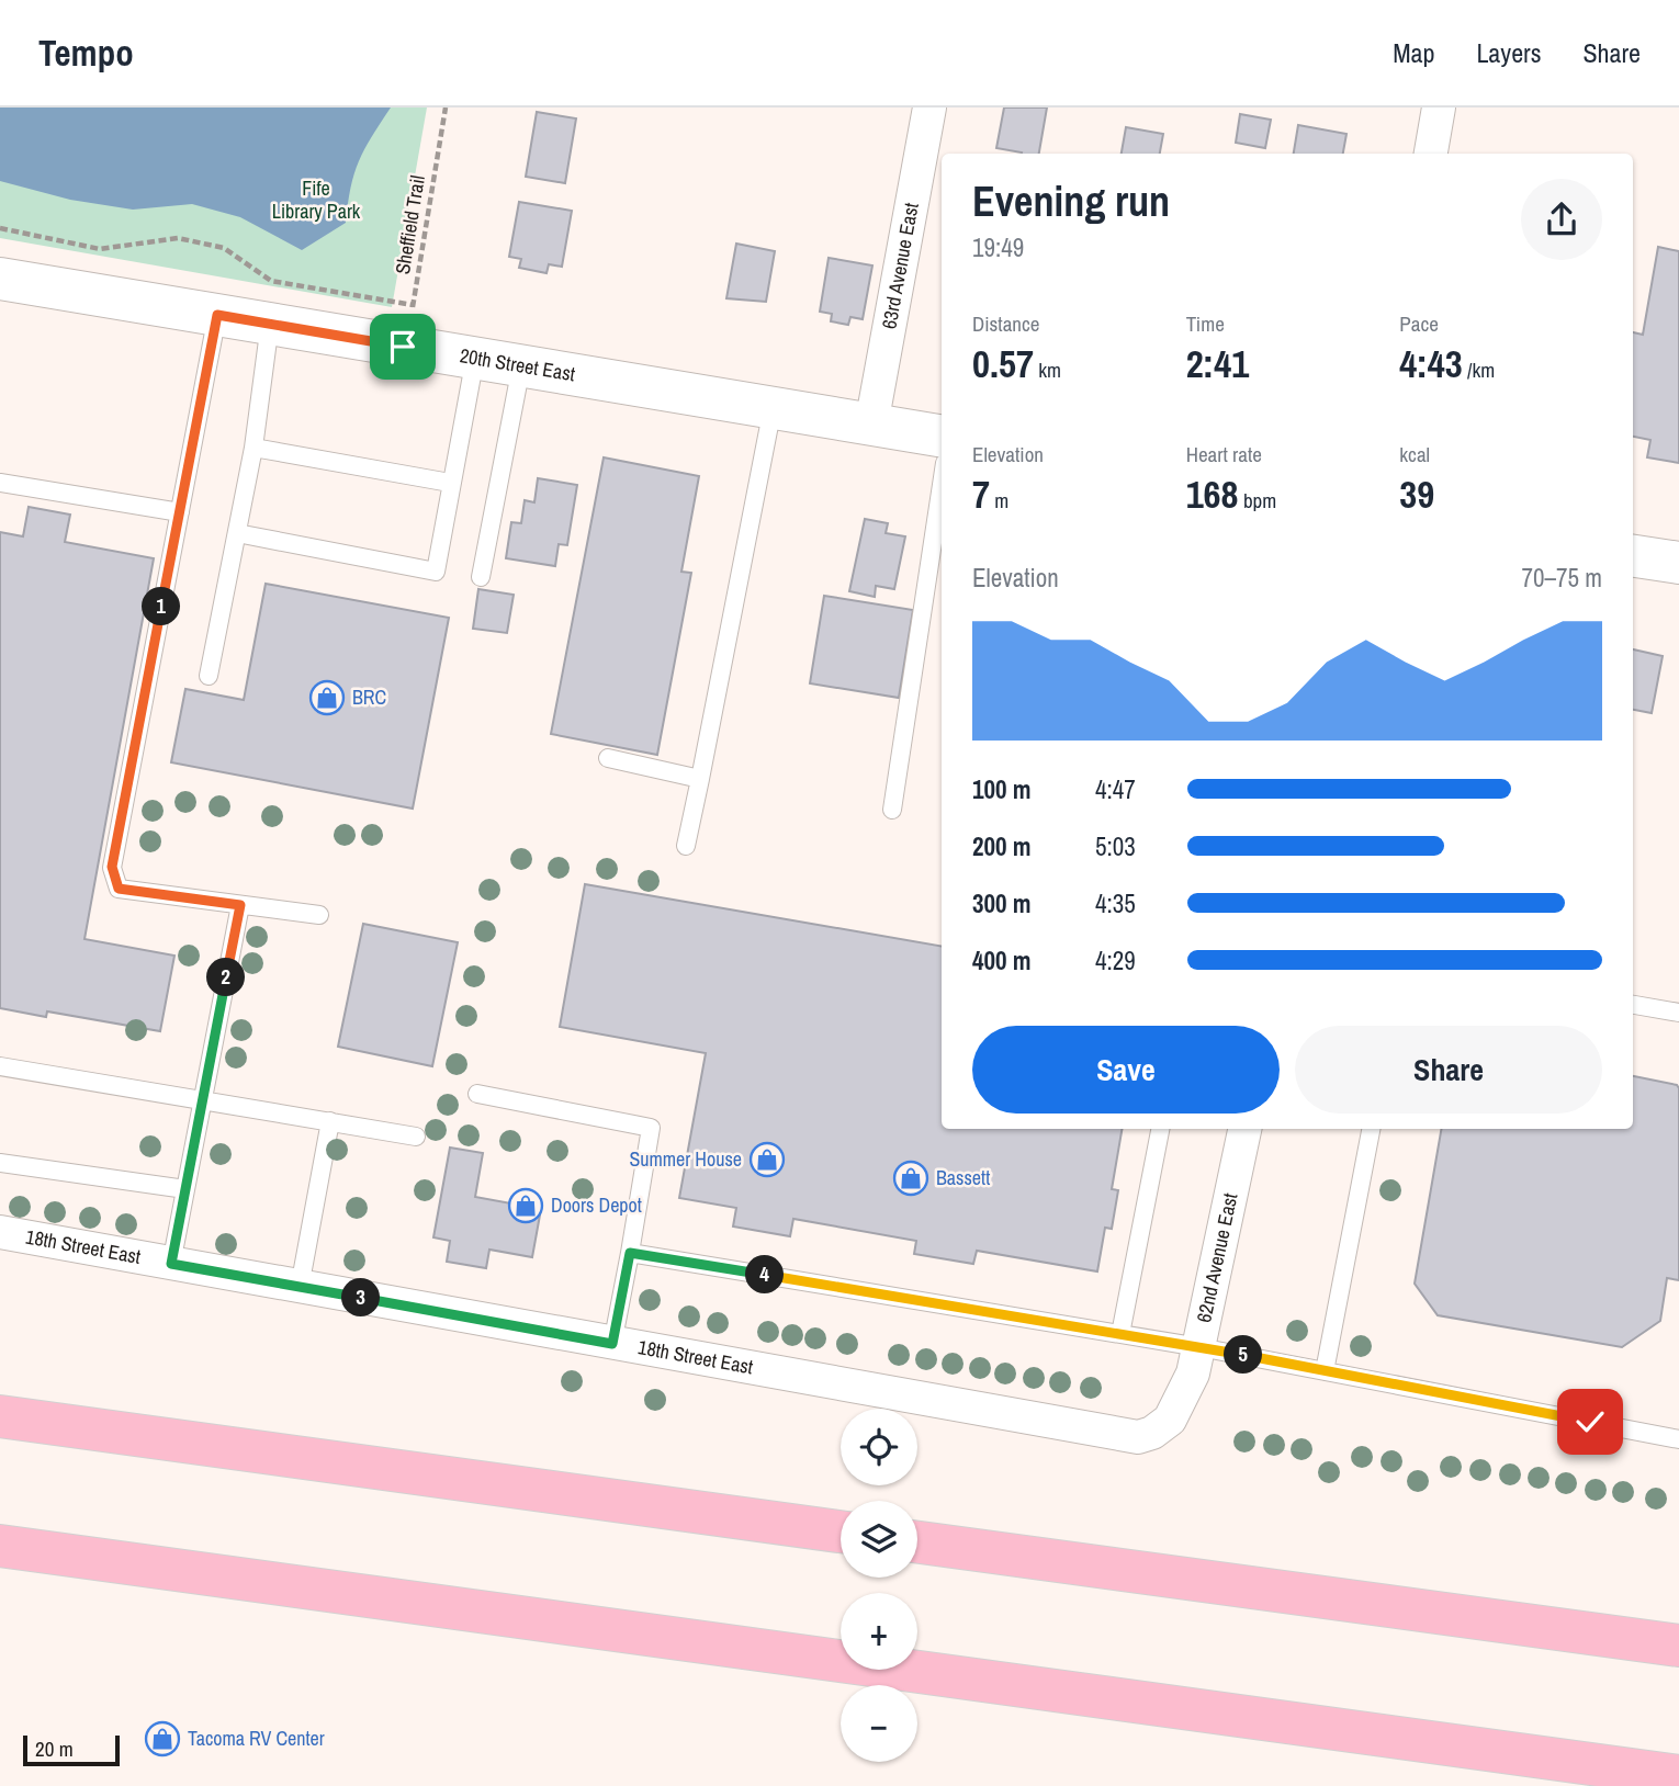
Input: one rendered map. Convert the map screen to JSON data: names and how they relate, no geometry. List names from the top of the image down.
{
  "streets": {
    "main road": ["20th Street East"],
    "street": ["63rd Avenue East", "18th Street East", "62nd Avenue East"],
    "path": ["Sheffield Trail"]
  },
  "crossings": [
    ["Sheffield Trail", "20th Street East"],
    ["63rd Avenue East", "20th Street East"],
    ["18th Street East", "62nd Avenue East"]
  ],
  "parks": ["Fife Library Park"],
  "places": {
    "shop": [
      "BRC",
      "Summer House",
      "Bassett",
      "Doors Depot",
      "Tacoma RV Center"
    ]
  },
  "scale_bar": "20 m",
  "page": {
    "header": "Tempo",
    "nav": ["Map", "Layers", "Share"],
    "heading": ["Evening run", "19:49"],
    "stats": [
      ["Distance", "0.57 km"],
      ["Time", "2:41"],
      ["Pace", "4:43 /km"],
      ["Elevation", "7 m"],
      ["Heart rate", "168 bpm"],
      ["kcal", "39"]
    ],
    "chart": ["Elevation", "70–75 m"],
    "pins": [
      "1",
      "2",
      "4",
      "3",
      "5"
    ],
    "list": [
      {
        "name": "100 m",
        "note": "4:47"
      },
      {
        "name": "200 m",
        "note": "5:03"
      },
      {
        "name": "300 m",
        "note": "4:35"
      },
      {
        "name": "400 m",
        "note": "4:29"
      }
    ],
    "buttons": ["Save", "Share"],
    "map_buttons": ["+", "−"],
    "scale": "20 m"
  }
}
